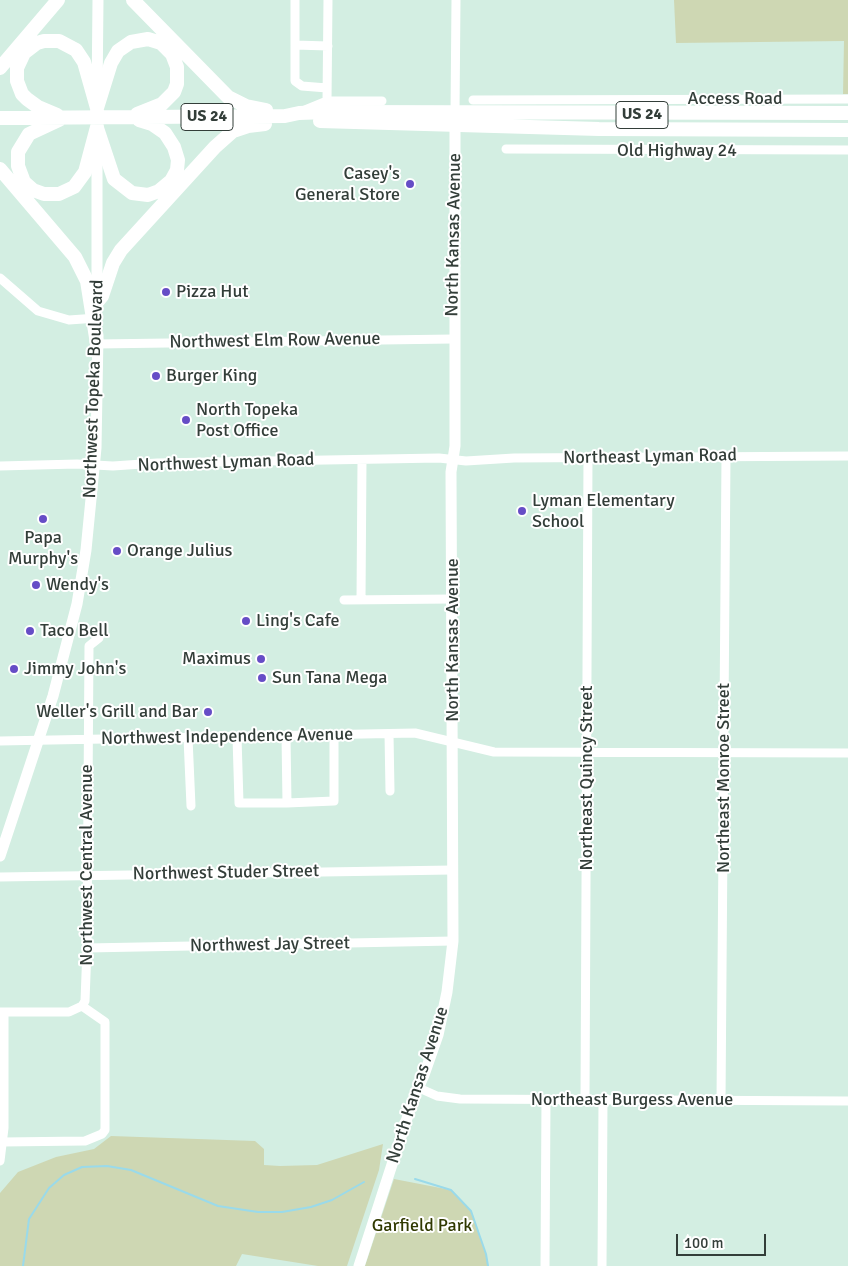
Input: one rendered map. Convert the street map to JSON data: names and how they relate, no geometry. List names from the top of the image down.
{
  "streets": {
    "highway": ["US 24"],
    "main road": ["North Kansas Avenue", "Northwest Topeka Boulevard"],
    "street": [
      "Access Road",
      "Old Highway 24",
      "Northwest Elm Row Avenue",
      "Northeast Lyman Road",
      "Northwest Lyman Road",
      "Northwest Independence Avenue",
      "Northeast Quincy Street",
      "Northeast Monroe Street",
      "Northwest Central Avenue",
      "Northwest Studer Street",
      "Northwest Jay Street",
      "Northeast Burgess Avenue"
    ]
  },
  "crossings": [
    ["US 24", "North Kansas Avenue"],
    ["North Kansas Avenue", "Northwest Elm Row Avenue"],
    ["North Kansas Avenue", "Northeast Lyman Road"],
    ["North Kansas Avenue", "Northwest Lyman Road"],
    ["North Kansas Avenue", "Northwest Independence Avenue"],
    ["North Kansas Avenue", "Northwest Studer Street"],
    ["North Kansas Avenue", "Northwest Jay Street"],
    ["North Kansas Avenue", "Northeast Burgess Avenue"],
    ["Northwest Elm Row Avenue", "Northwest Topeka Boulevard"],
    ["Northwest Topeka Boulevard", "Northwest Lyman Road"],
    ["Northwest Topeka Boulevard", "Northwest Independence Avenue"],
    ["Northeast Lyman Road", "Northwest Lyman Road"],
    ["Northeast Lyman Road", "Northeast Quincy Street"],
    ["Northeast Lyman Road", "Northeast Monroe Street"],
    ["Northwest Independence Avenue", "Northeast Quincy Street"],
    ["Northwest Independence Avenue", "Northeast Monroe Street"],
    ["Northwest Independence Avenue", "Northwest Central Avenue"],
    ["Northeast Quincy Street", "Northeast Burgess Avenue"],
    ["Northeast Monroe Street", "Northeast Burgess Avenue"],
    ["Northwest Central Avenue", "Northwest Studer Street"],
    ["Northwest Central Avenue", "Northwest Jay Street"]
  ],
  "parks": ["Garfield Park"],
  "places": [
    "Casey's General Store",
    "Pizza Hut",
    "Burger King",
    "North Topeka Post Office",
    "Lyman Elementary School",
    "Papa Murphy's",
    "Orange Julius",
    "Wendy's",
    "Ling's Cafe",
    "Taco Bell",
    "Maximus",
    "Jimmy John's",
    "Sun Tana Mega",
    "Weller's Grill and Bar"
  ],
  "scale_bar": "100 m"
}
